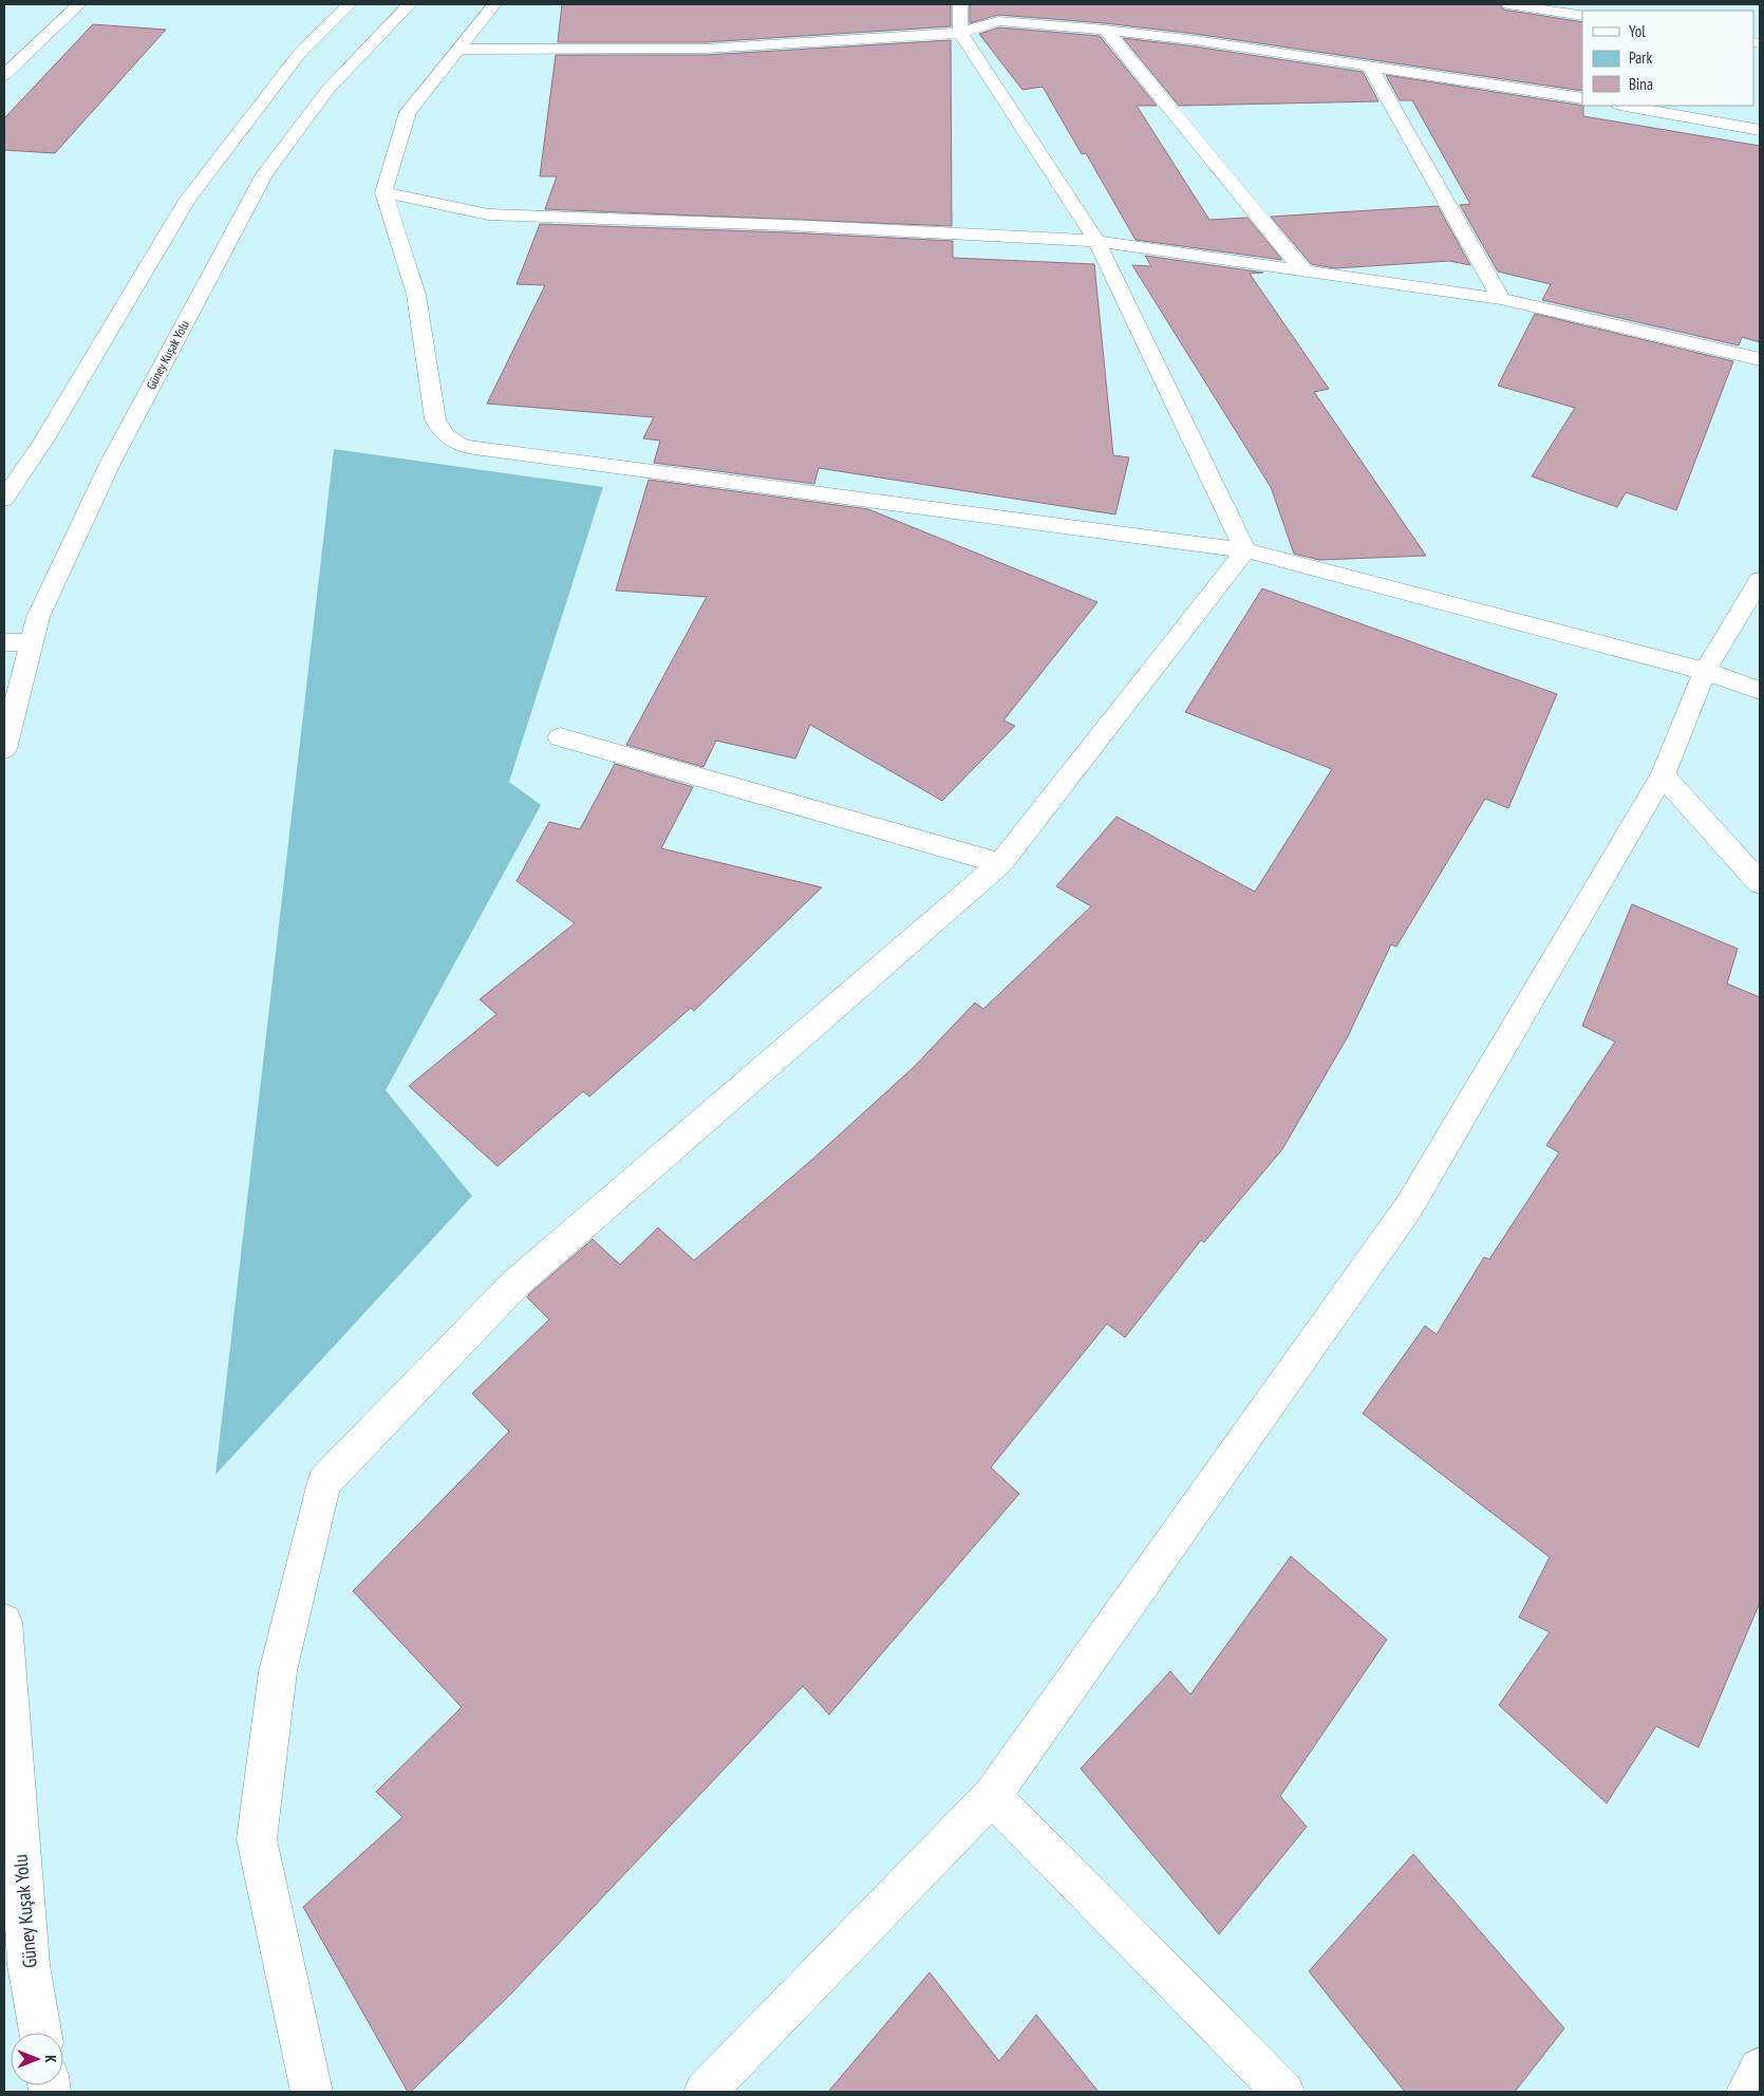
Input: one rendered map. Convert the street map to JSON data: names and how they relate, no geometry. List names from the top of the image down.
{
  "streets": {
    "street": ["Güney Kuşak Yolu"]
  },
  "legend": ["Yol", "Park", "Bina"],
  "north": "right"
}
